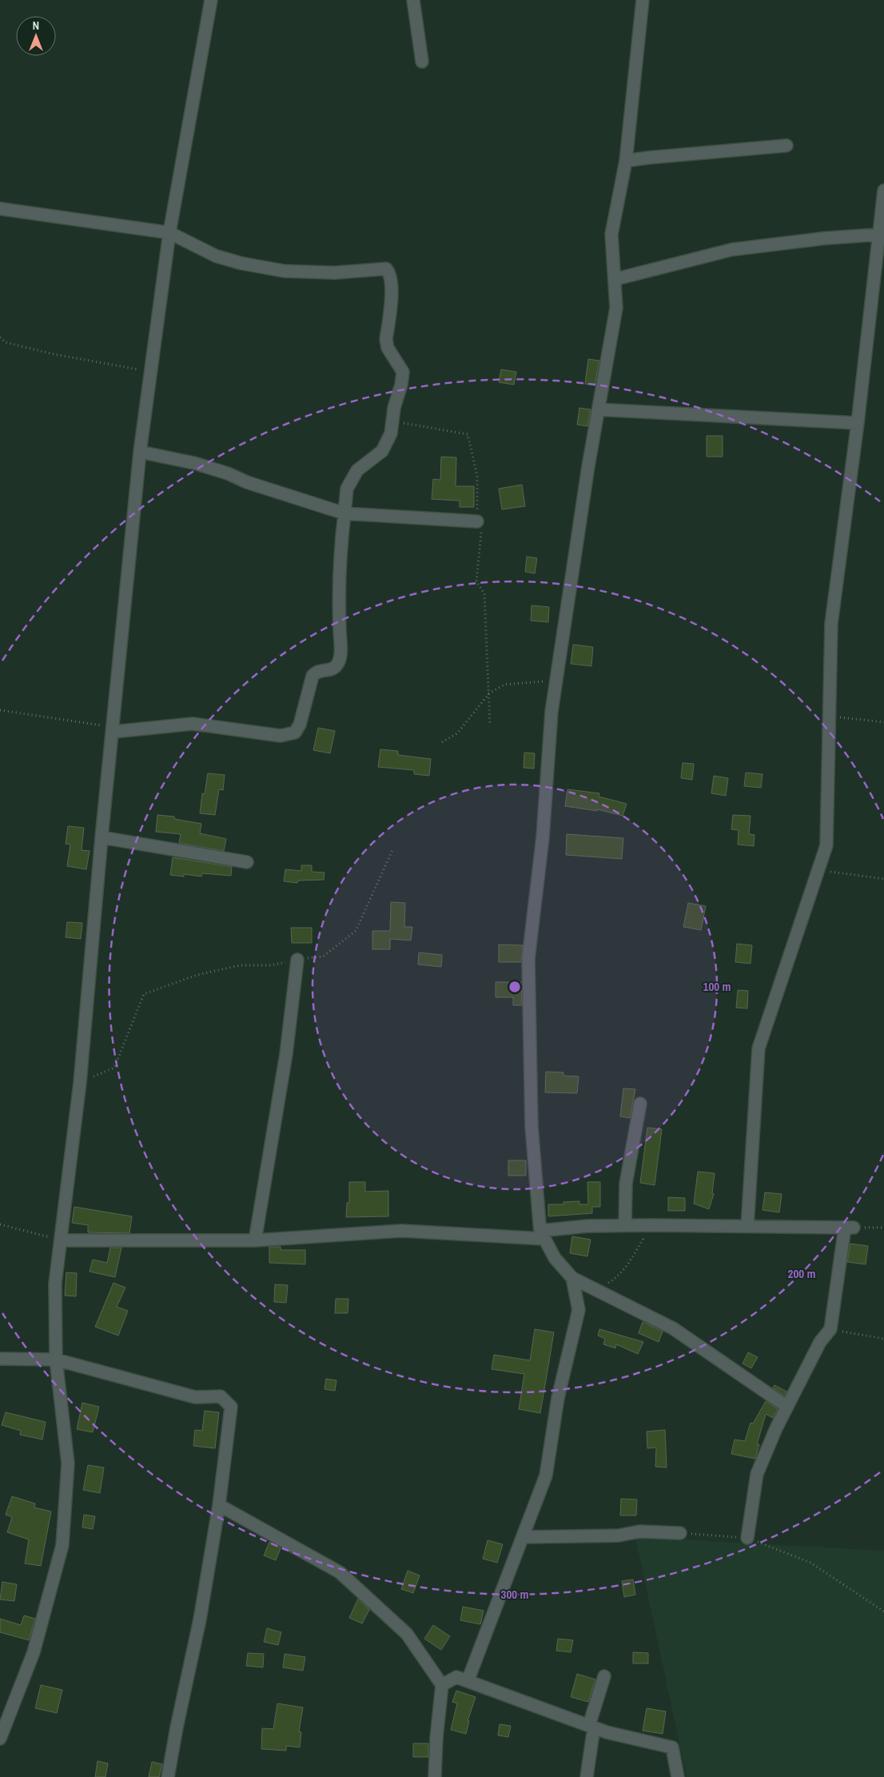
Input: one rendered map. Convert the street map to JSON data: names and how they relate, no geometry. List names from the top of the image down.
{
  "north": "top",
  "rings": ["100 m", "200 m", "300 m"]
}
